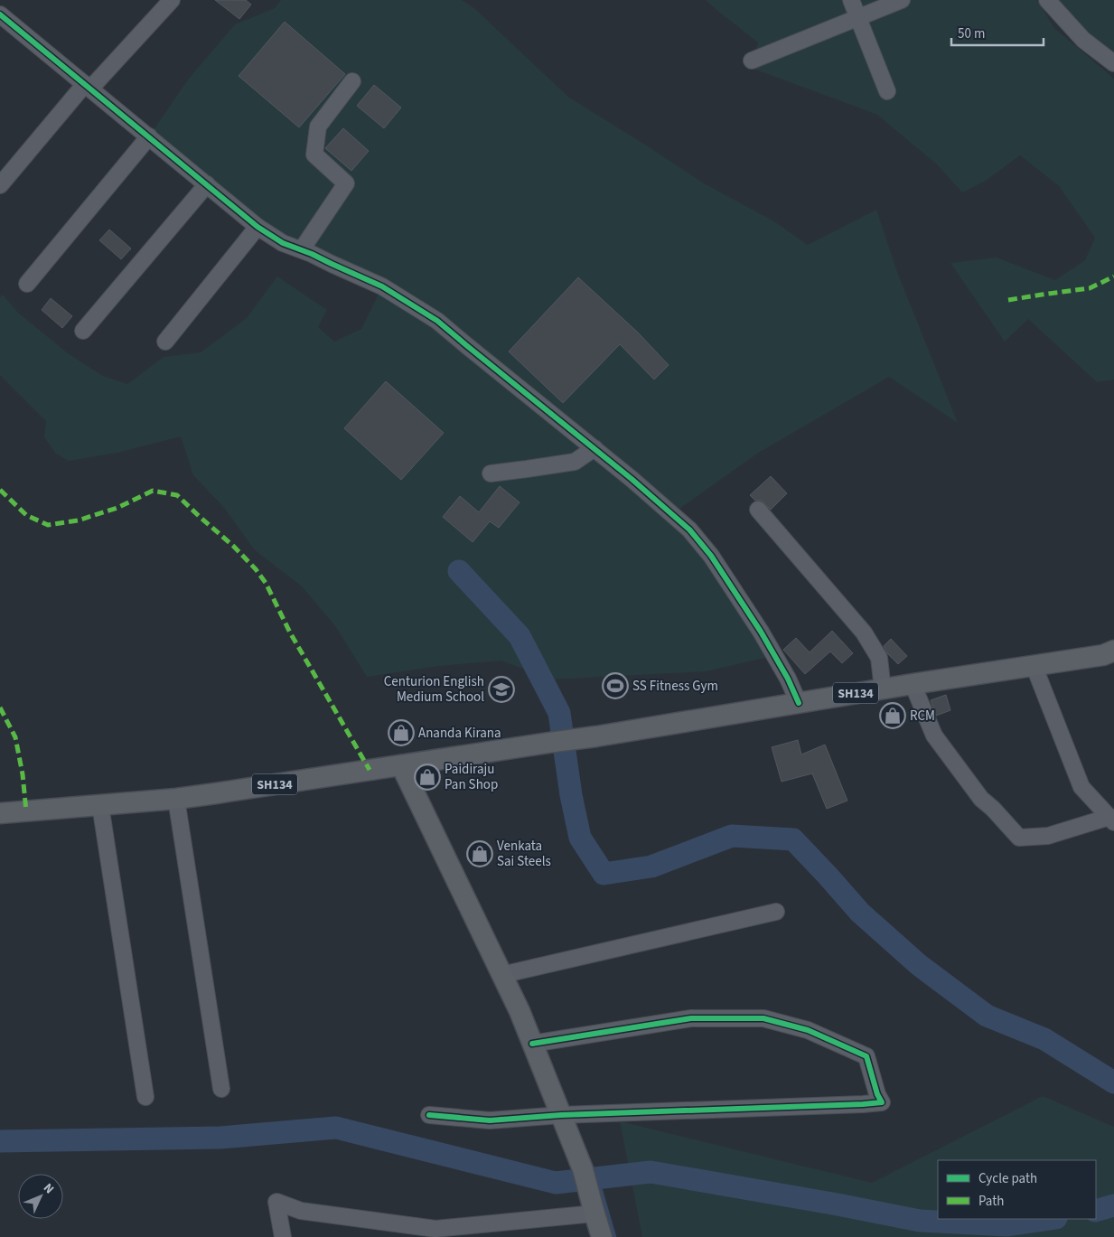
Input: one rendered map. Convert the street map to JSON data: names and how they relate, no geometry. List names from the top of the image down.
{
  "streets": {
    "main road": ["SH134"]
  },
  "places": {
    "sports": ["SS Fitness Gym"],
    "school or university": ["Centurion English Medium School"],
    "shop": [
      "RCM",
      "Ananda Kirana",
      "Paidiraju Pan Shop",
      "Venkata Sai Steels"
    ]
  },
  "legend": ["Cycle path", "Path"],
  "scale_bar": "50 m",
  "north": "top right"
}
